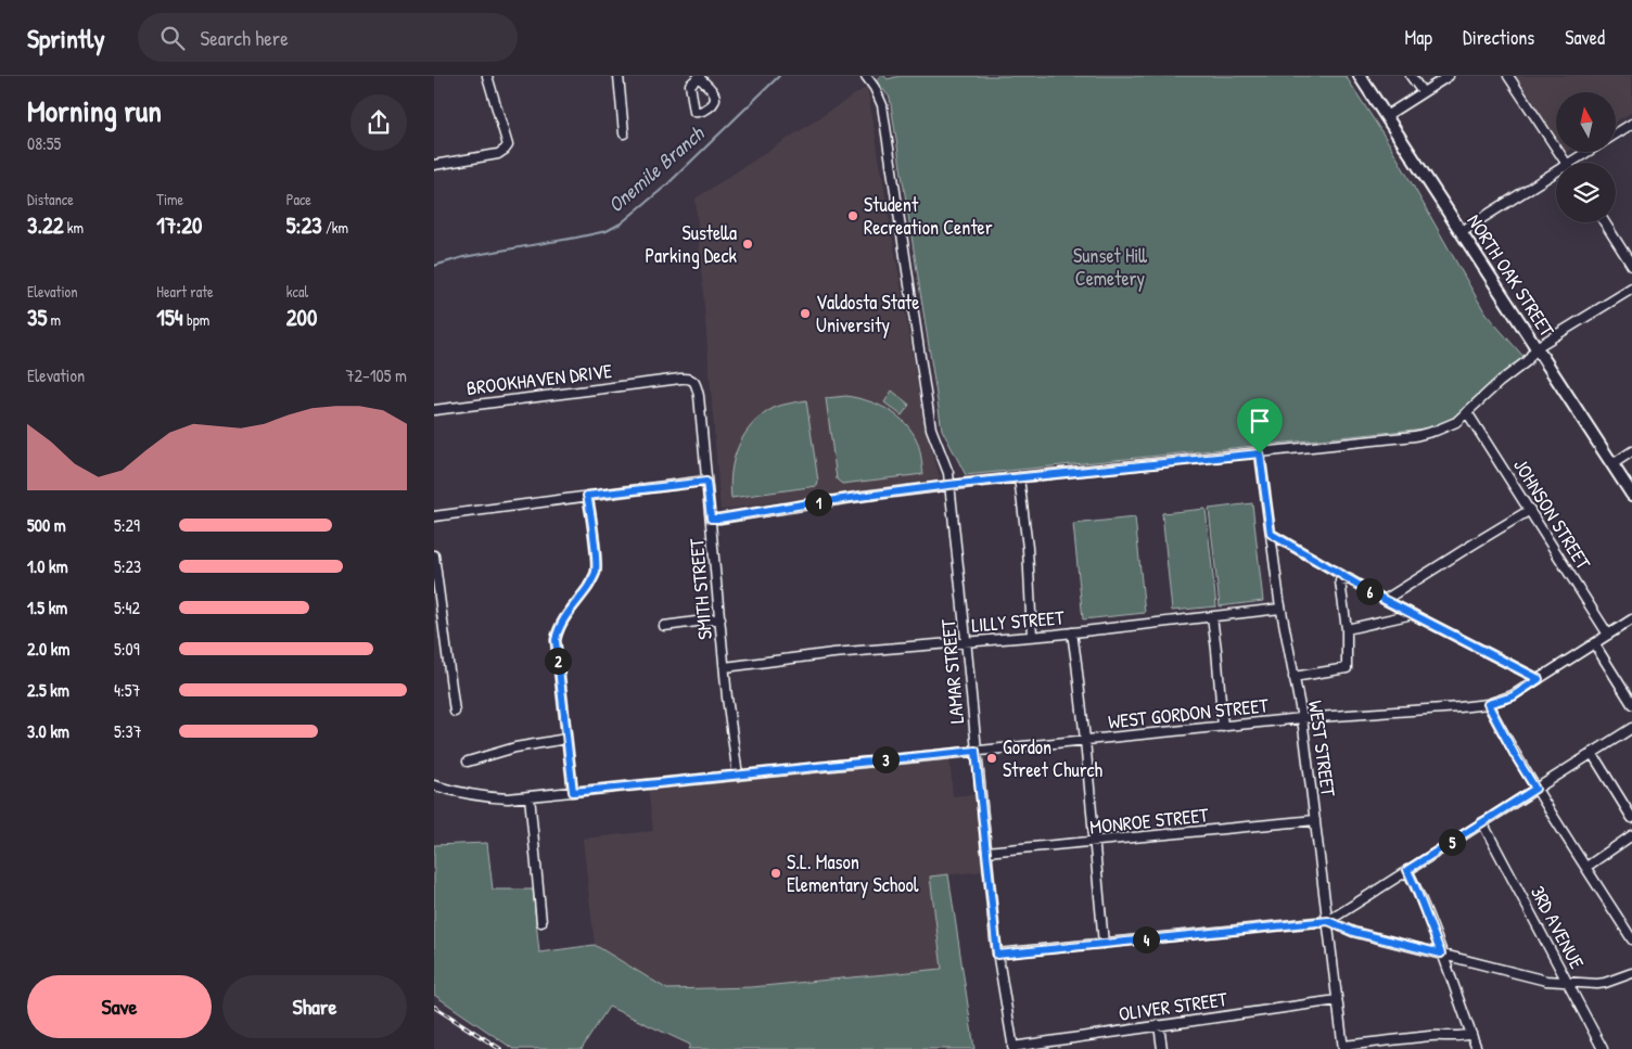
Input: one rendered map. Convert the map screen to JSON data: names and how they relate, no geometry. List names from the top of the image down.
{
  "streets": {
    "main road": ["NORTH OAK STREET"],
    "street": [
      "BROOKHAVEN DRIVE",
      "JOHNSON STREET",
      "SMITH STREET",
      "LILLY STREET",
      "LAMAR STREET",
      "WEST GORDON STREET",
      "WEST STREET",
      "MONROE STREET",
      "3RD AVENUE",
      "OLIVER STREET"
    ]
  },
  "crossings": [
    ["BROOKHAVEN DRIVE", "SMITH STREET"],
    ["JOHNSON STREET", "WEST GORDON STREET"],
    ["SMITH STREET", "LILLY STREET"],
    ["SMITH STREET", "WEST GORDON STREET"],
    ["LILLY STREET", "LAMAR STREET"],
    ["LILLY STREET", "WEST STREET"],
    ["LAMAR STREET", "WEST GORDON STREET"],
    ["LAMAR STREET", "MONROE STREET"],
    ["LAMAR STREET", "OLIVER STREET"],
    ["WEST GORDON STREET", "WEST STREET"],
    ["WEST STREET", "MONROE STREET"],
    ["WEST STREET", "OLIVER STREET"]
  ],
  "water": ["Onemile Branch"],
  "parks": ["Sunset Hill Cemetery"],
  "places": [
    "Student Recreation Center",
    "Sustella Parking Deck",
    "Valdosta State University",
    "Gordon Street Church",
    "S.L. Mason Elementary School"
  ],
  "north": "top",
  "page": {
    "header": "Sprintly",
    "search": "Search here",
    "nav": ["Map", "Directions", "Saved"],
    "heading": ["Morning run", "08:55"],
    "stats": [
      ["Distance", "3.22 km"],
      ["Time", "17:20"],
      ["Pace", "5:23 /km"],
      ["Elevation", "35 m"],
      ["Heart rate", "154 bpm"],
      ["kcal", "200"]
    ],
    "chart": ["Elevation", "72–105 m"],
    "pins": [
      "1",
      "6",
      "2",
      "3",
      "5",
      "4"
    ],
    "list": [
      {
        "name": "500 m",
        "note": "5:29"
      },
      {
        "name": "1.0 km",
        "note": "5:23"
      },
      {
        "name": "1.5 km",
        "note": "5:42"
      },
      {
        "name": "2.0 km",
        "note": "5:09"
      },
      {
        "name": "2.5 km",
        "note": "4:57"
      },
      {
        "name": "3.0 km",
        "note": "5:37"
      }
    ],
    "buttons": ["Save", "Share"]
  }
}
